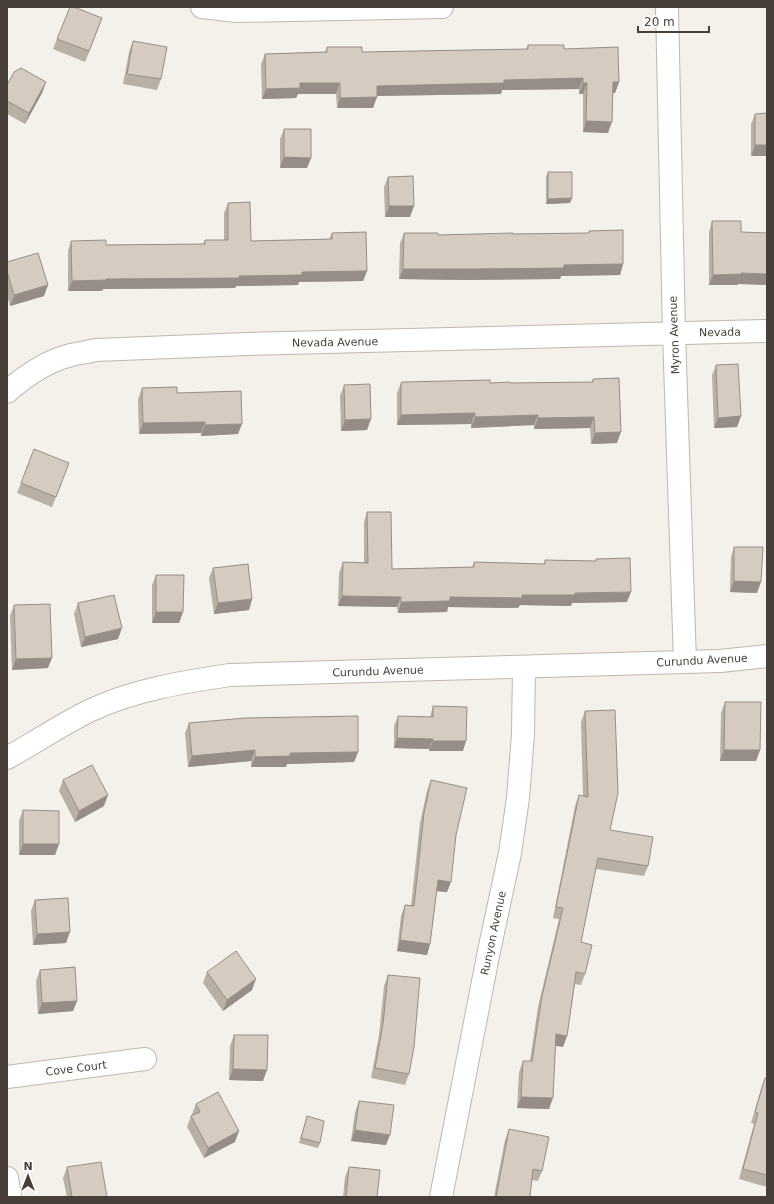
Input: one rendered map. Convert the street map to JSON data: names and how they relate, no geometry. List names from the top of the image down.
{
  "streets": {
    "street": [
      "Nevada",
      "Myron Avenue",
      "Nevada Avenue",
      "Curundu Avenue",
      "Runyon Avenue",
      "Cove Court"
    ]
  },
  "crossings": [
    ["Nevada", "Myron Avenue"],
    ["Nevada", "Nevada Avenue"],
    ["Myron Avenue", "Nevada Avenue"],
    ["Myron Avenue", "Curundu Avenue"],
    ["Curundu Avenue", "Runyon Avenue"]
  ],
  "scale_bar": "20 m",
  "north": "top"
}
